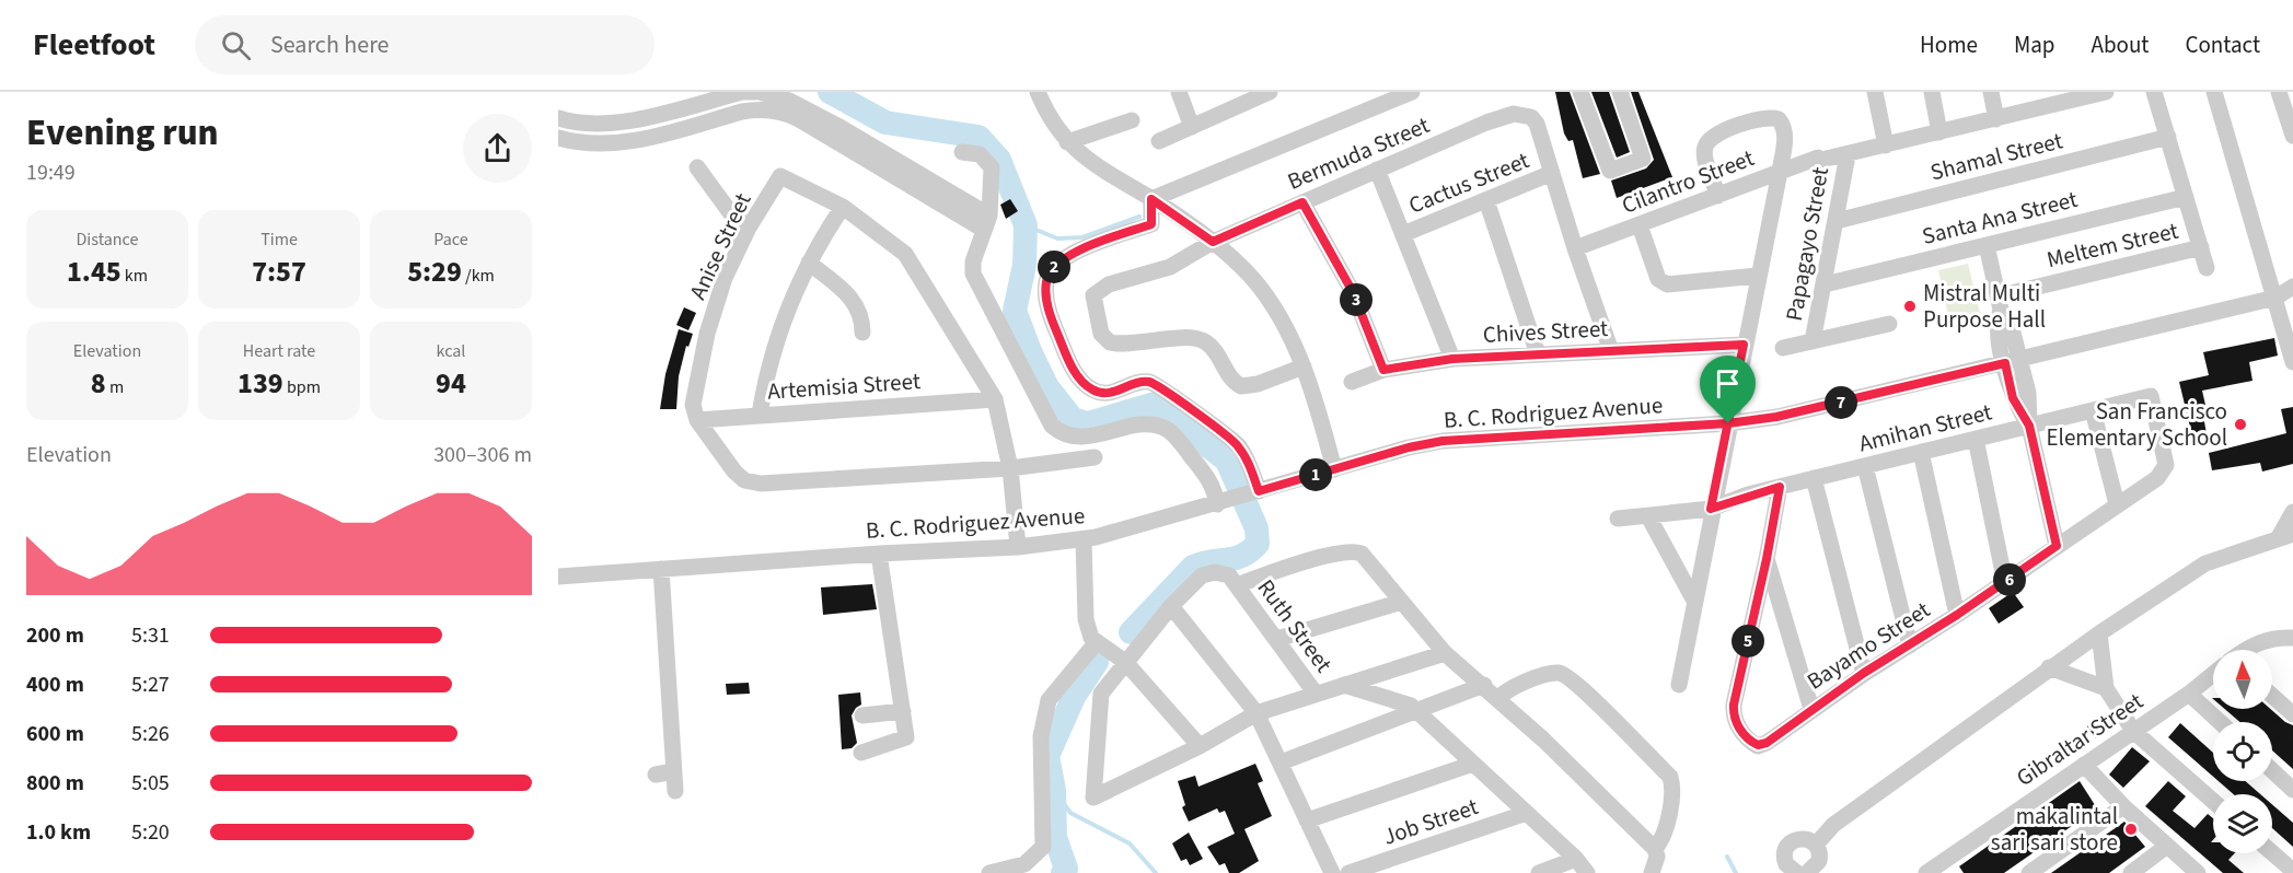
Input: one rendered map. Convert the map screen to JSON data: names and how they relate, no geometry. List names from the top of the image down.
{
  "streets": {
    "street": [
      "Bermuda Street",
      "Shamal Street",
      "Cilantro Street",
      "Cactus Street",
      "Santa Ana Street",
      "Papagayo Street",
      "Meltem Street",
      "Anise Street",
      "Chives Street",
      "Artemisia Street",
      "B. C. Rodriguez Avenue",
      "Amihan Street",
      "Ruth Street",
      "Bayamo Street",
      "Gibraltar Street",
      "Job Street"
    ]
  },
  "crossings": [
    ["Bermuda Street", "Cactus Street"],
    ["Shamal Street", "Papagayo Street"],
    ["Cilantro Street", "Papagayo Street"],
    ["Santa Ana Street", "Papagayo Street"],
    ["Anise Street", "Artemisia Street"],
    ["Anise Street", "B. C. Rodriguez Avenue"],
    ["Amihan Street", "Bayamo Street"]
  ],
  "places": ["Mistral Multi Purpose Hall", "San Francisco Elementary School", "makalintal sari sari store"],
  "north": "top",
  "page": {
    "header": "Fleetfoot",
    "search": "Search here",
    "nav": [
      "Home",
      "Map",
      "About",
      "Contact"
    ],
    "heading": ["Evening run", "19:49"],
    "stats": [
      ["Distance", "1.45 km"],
      ["Time", "7:57"],
      ["Pace", "5:29 /km"],
      ["Elevation", "8 m"],
      ["Heart rate", "139 bpm"],
      ["kcal", "94"]
    ],
    "pins": [
      "2",
      "3",
      "7",
      "1",
      "6",
      "5"
    ],
    "chart": ["Elevation", "300–306 m"],
    "list": [
      {
        "name": "200 m",
        "note": "5:31"
      },
      {
        "name": "400 m",
        "note": "5:27"
      },
      {
        "name": "600 m",
        "note": "5:26"
      },
      {
        "name": "800 m",
        "note": "5:05"
      },
      {
        "name": "1.0 km",
        "note": "5:20"
      }
    ]
  }
}
